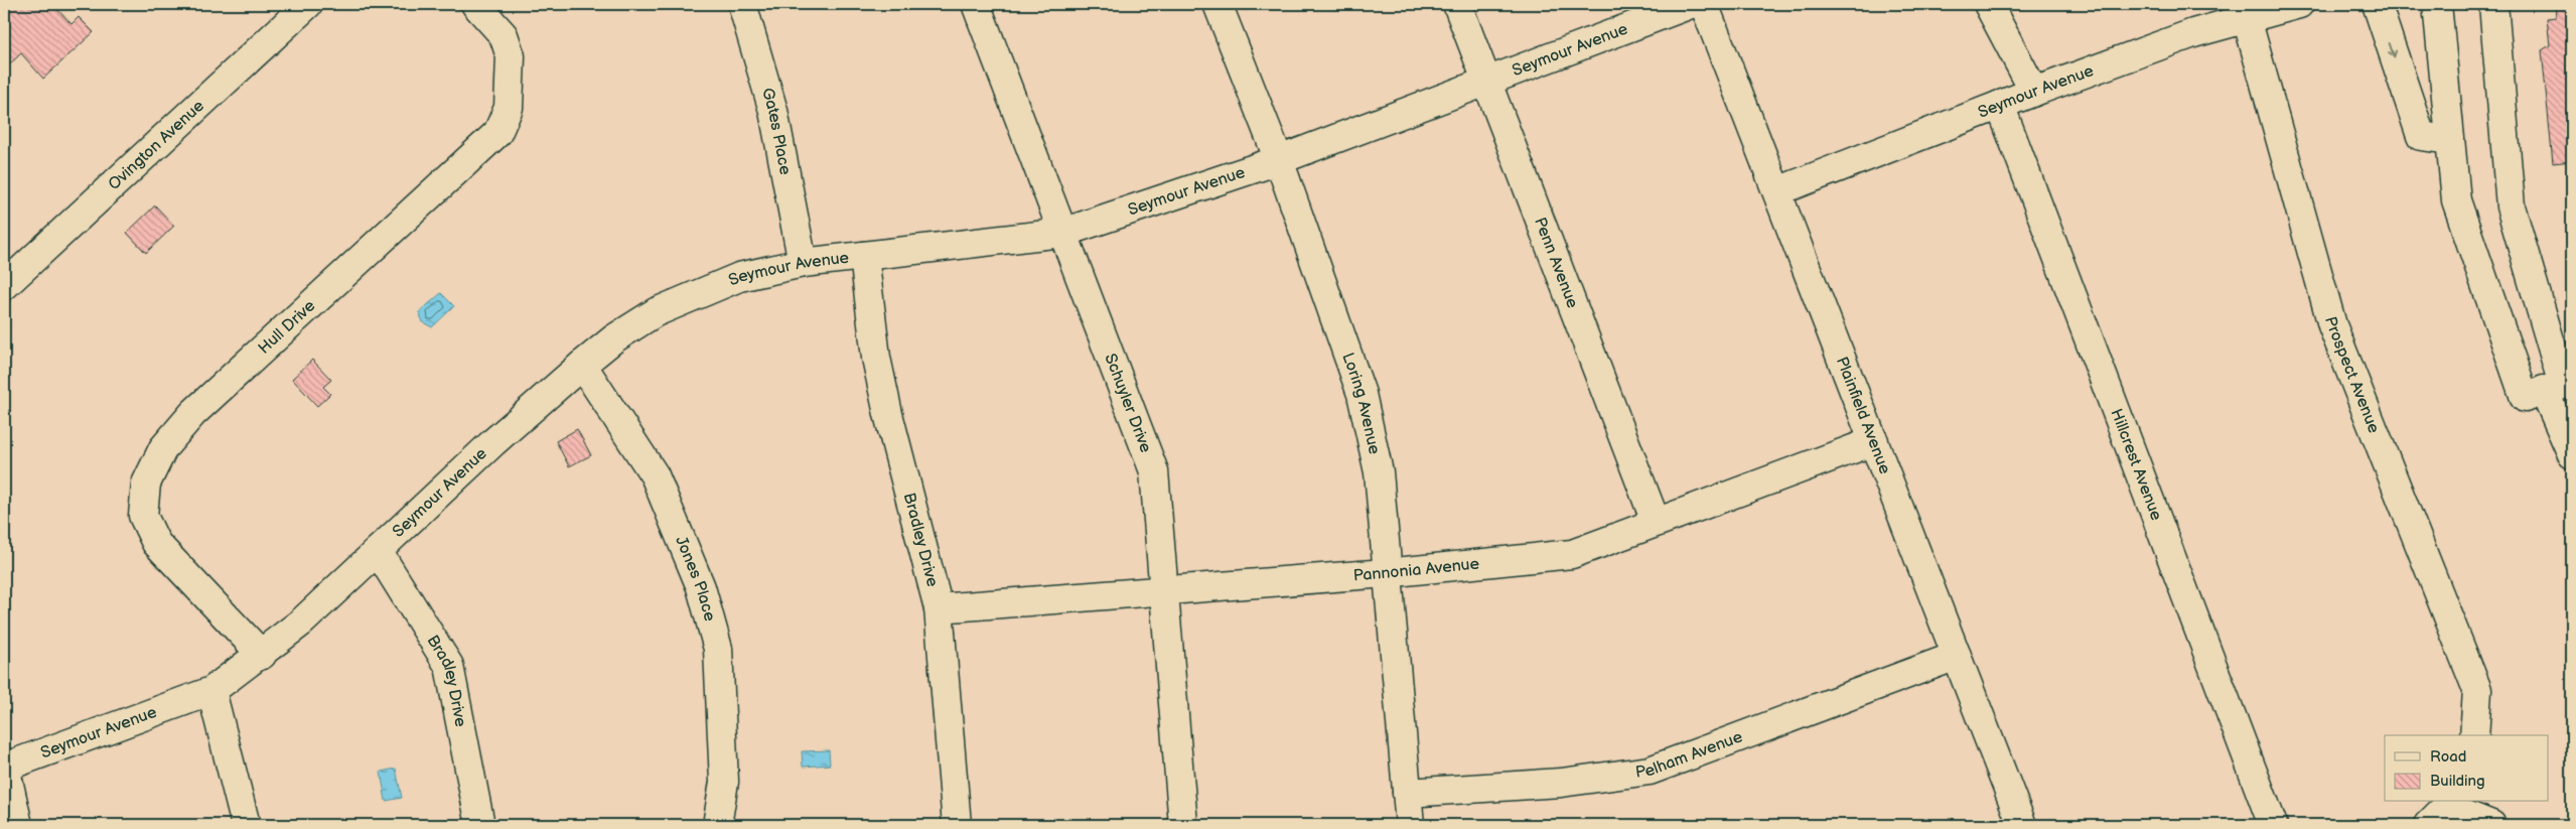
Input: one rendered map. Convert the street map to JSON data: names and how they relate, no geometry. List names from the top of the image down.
{
  "streets": {
    "street": [
      "Seymour Avenue",
      "Gates Place",
      "Ovington Avenue",
      "Penn Avenue",
      "Hull Drive",
      "Prospect Avenue",
      "Schuyler Drive",
      "Loring Avenue",
      "Plainfield Avenue",
      "Hillcrest Avenue",
      "Bradley Drive",
      "Pannonia Avenue",
      "Jones Place",
      "Pelham Avenue"
    ]
  },
  "crossings": [
    ["Seymour Avenue", "Gates Place"],
    ["Seymour Avenue", "Penn Avenue"],
    ["Seymour Avenue", "Hull Drive"],
    ["Seymour Avenue", "Prospect Avenue"],
    ["Seymour Avenue", "Schuyler Drive"],
    ["Seymour Avenue", "Loring Avenue"],
    ["Seymour Avenue", "Plainfield Avenue"],
    ["Seymour Avenue", "Hillcrest Avenue"],
    ["Seymour Avenue", "Bradley Drive"],
    ["Seymour Avenue", "Jones Place"],
    ["Penn Avenue", "Pannonia Avenue"],
    ["Schuyler Drive", "Pannonia Avenue"],
    ["Loring Avenue", "Pannonia Avenue"],
    ["Loring Avenue", "Pelham Avenue"],
    ["Plainfield Avenue", "Pannonia Avenue"],
    ["Plainfield Avenue", "Pelham Avenue"],
    ["Bradley Drive", "Pannonia Avenue"]
  ],
  "legend": ["Road", "Building"]
}
